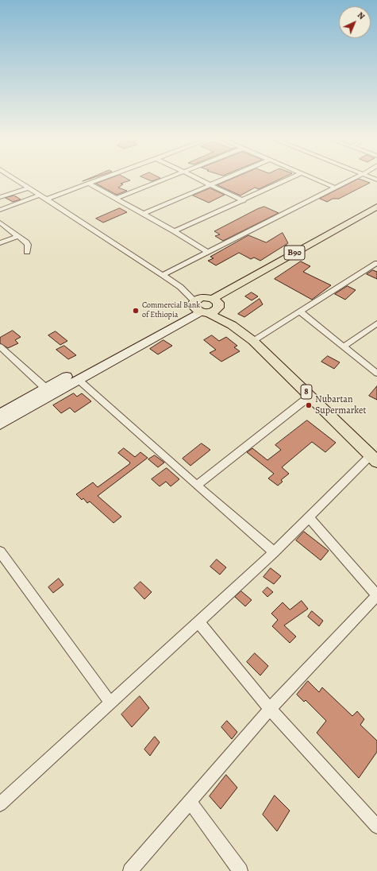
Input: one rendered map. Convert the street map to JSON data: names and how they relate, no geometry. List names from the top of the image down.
{
  "streets": {
    "main road": ["B90", "8"]
  },
  "crossings": [
    ["B90", "8"]
  ],
  "places": ["Commercial Bank of Ethiopia", "Nubartan Supermarket"],
  "north": "top right"
}
